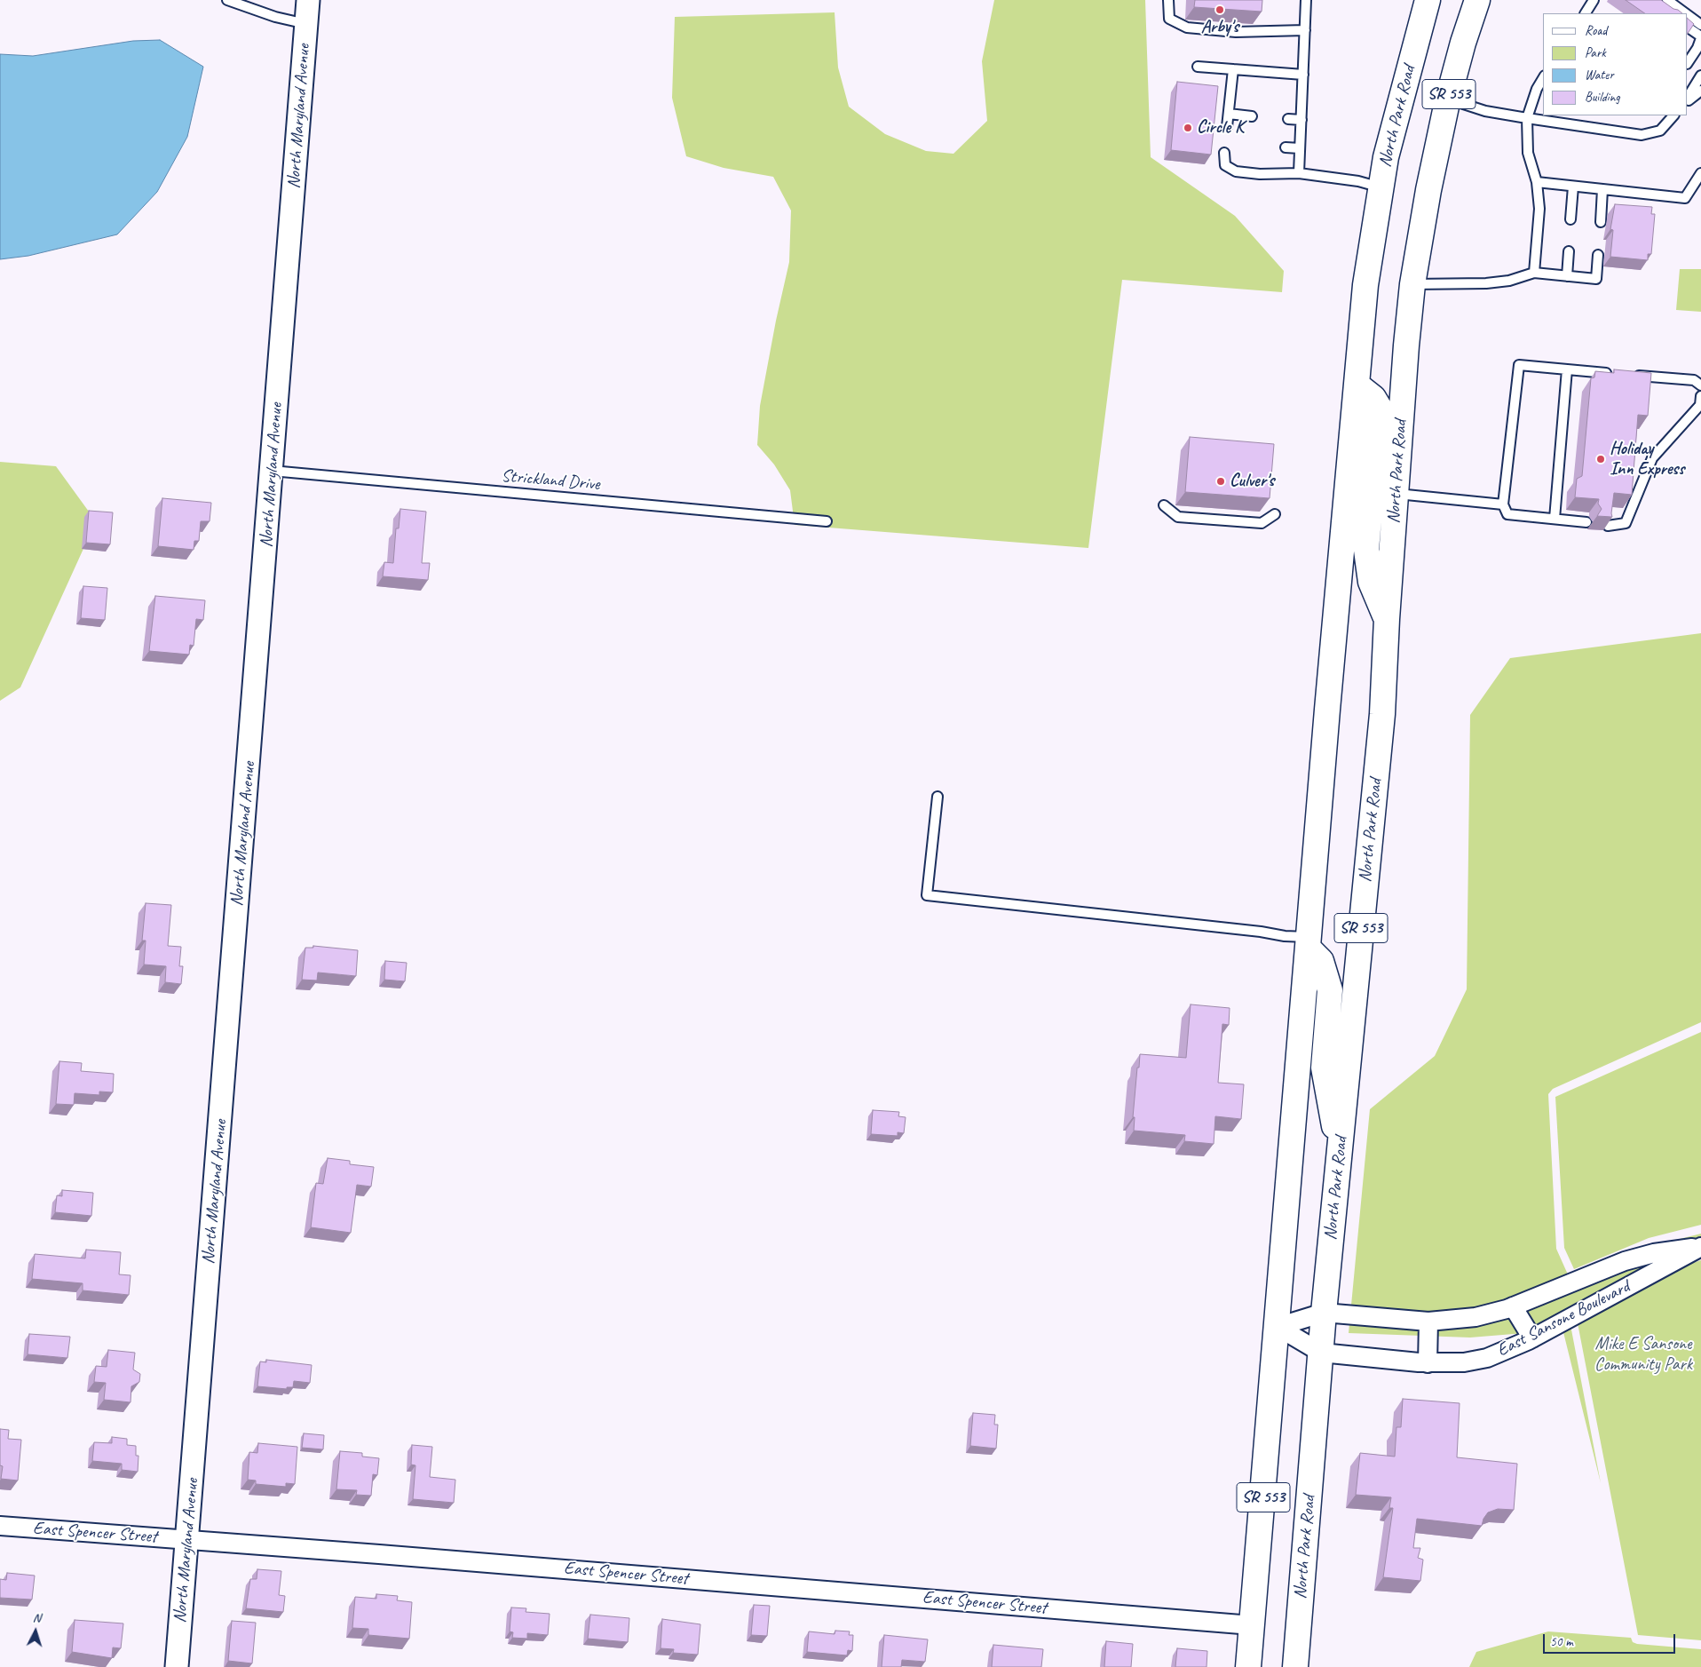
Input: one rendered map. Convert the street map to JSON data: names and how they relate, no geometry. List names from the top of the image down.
{
  "streets": {
    "main road": ["SR 553", "North Park Road"],
    "street": ["North Maryland Avenue", "East Sansone Boulevard", "East Spencer Street"],
    "lane": ["Strickland Drive"]
  },
  "crossings": [
    ["North Maryland Avenue", "Strickland Drive"],
    ["North Maryland Avenue", "East Spencer Street"],
    ["North Park Road", "East Sansone Boulevard"],
    ["North Park Road", "East Spencer Street"]
  ],
  "parks": ["Mike E Sansone Community Park"],
  "places": [
    "Arby's",
    "Circle K",
    "Holiday Inn Express",
    "Culver's"
  ],
  "legend": [
    "Road",
    "Park",
    "Water",
    "Building"
  ],
  "scale_bar": "50 m",
  "north": "top"
}
